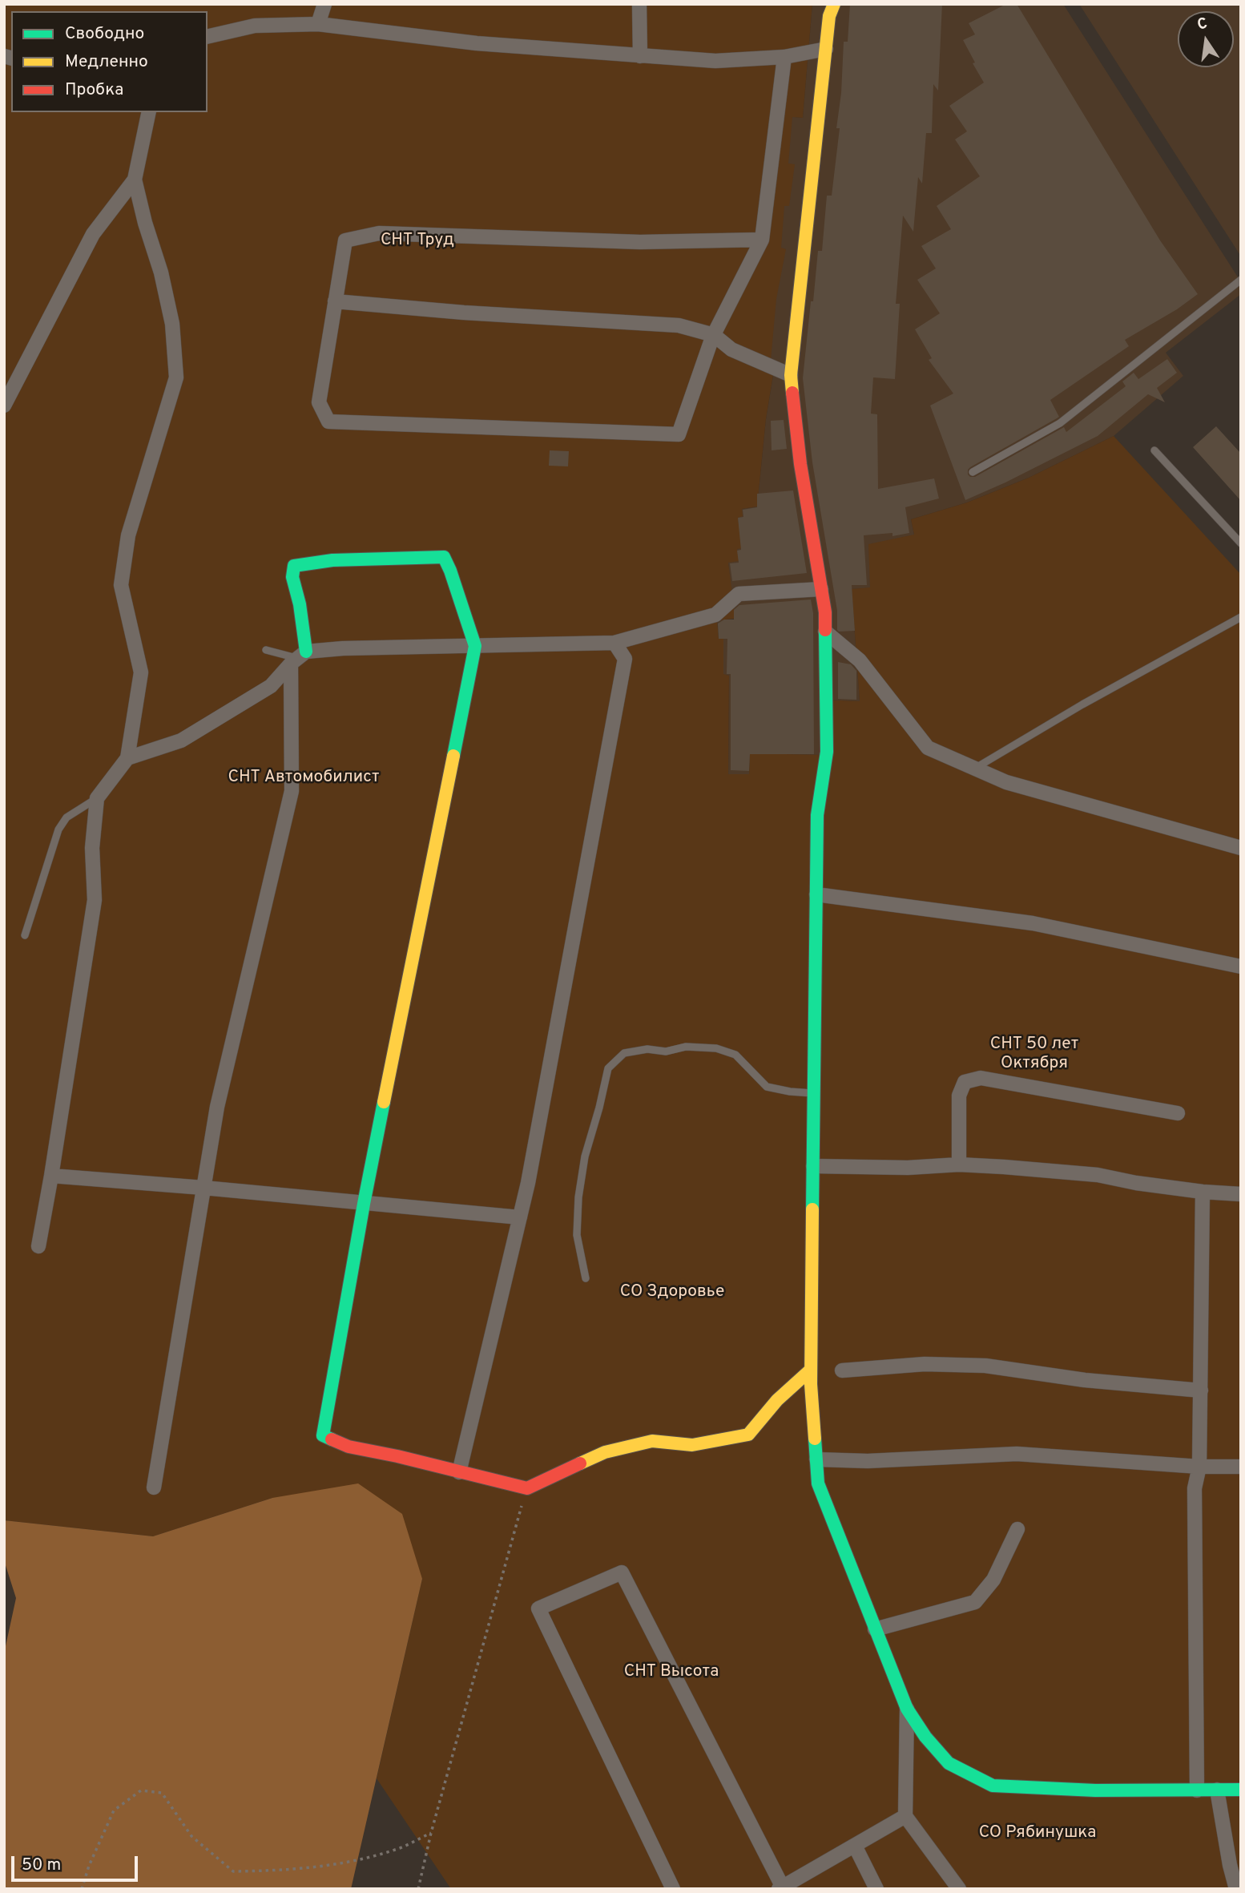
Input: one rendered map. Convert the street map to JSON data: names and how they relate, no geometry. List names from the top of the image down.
{
  "parks": [
    "СНТ Труд",
    "СНТ Автомобилист",
    "СНТ 50 лет Октября",
    "СО Здоровье",
    "СНТ Высота",
    "СО Рябинушка"
  ],
  "legend": ["Свободно", "Медленно", "Пробка"],
  "scale_bar": "50 m",
  "north": "top"
}
